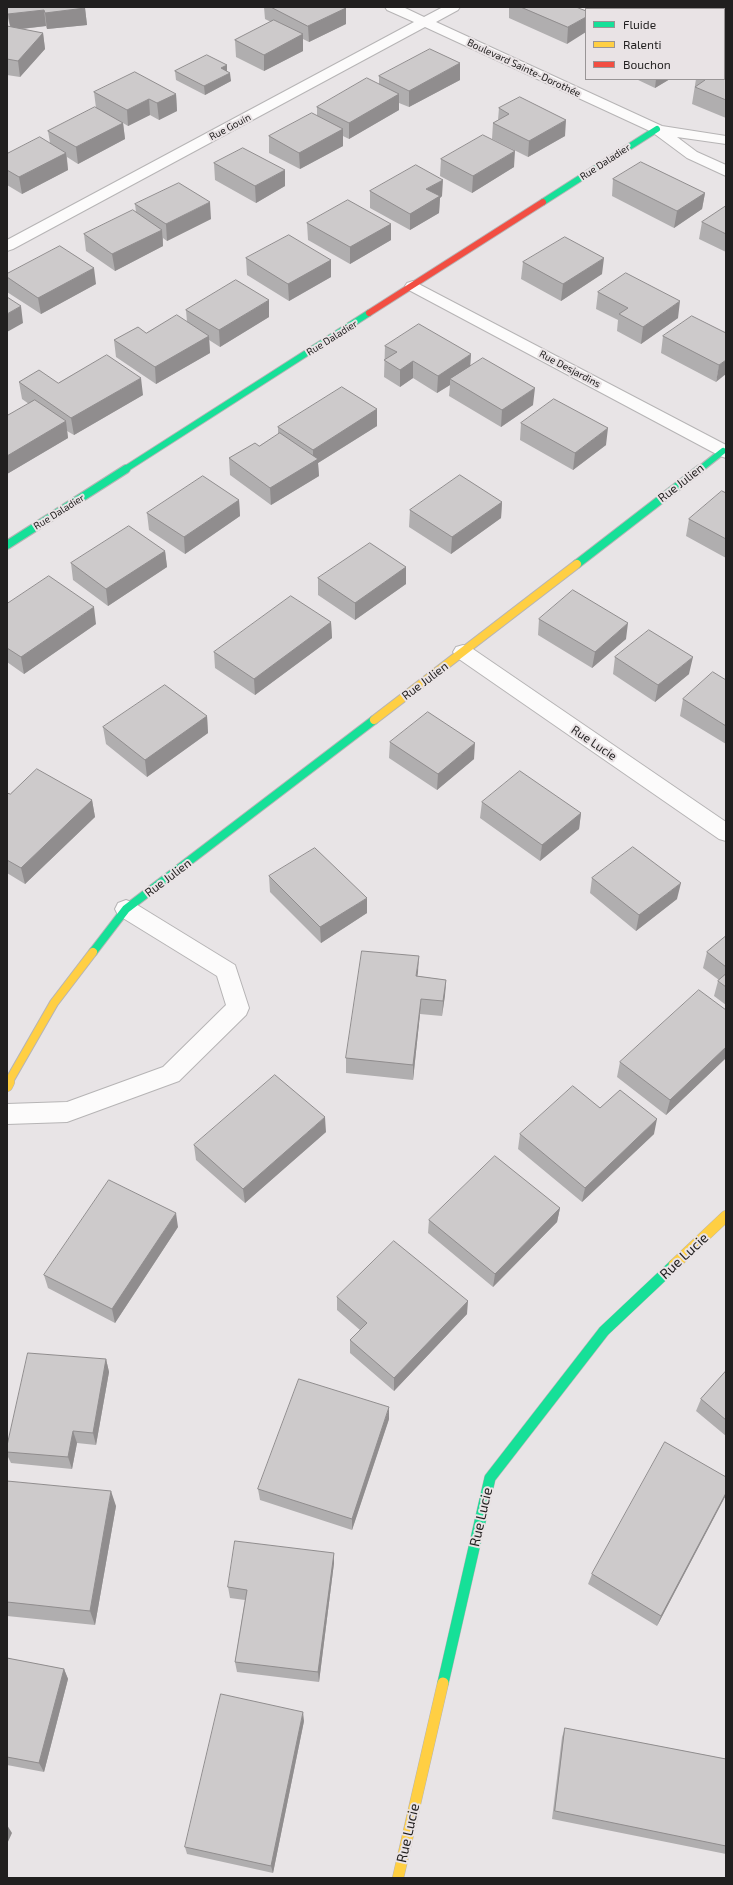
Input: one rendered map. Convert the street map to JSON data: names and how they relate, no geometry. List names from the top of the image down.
{
  "streets": {
    "street": [
      "Boulevard Sainte-Dorothée",
      "Rue Gouin",
      "Rue Daladier",
      "Rue Desjardins",
      "Rue Julien",
      "Rue Lucie"
    ]
  },
  "crossings": [
    ["Boulevard Sainte-Dorothée", "Rue Gouin"],
    ["Boulevard Sainte-Dorothée", "Rue Daladier"],
    ["Rue Daladier", "Rue Desjardins"],
    ["Rue Desjardins", "Rue Julien"],
    ["Rue Julien", "Rue Lucie"]
  ],
  "legend": ["Fluide", "Ralenti", "Bouchon"]
}
